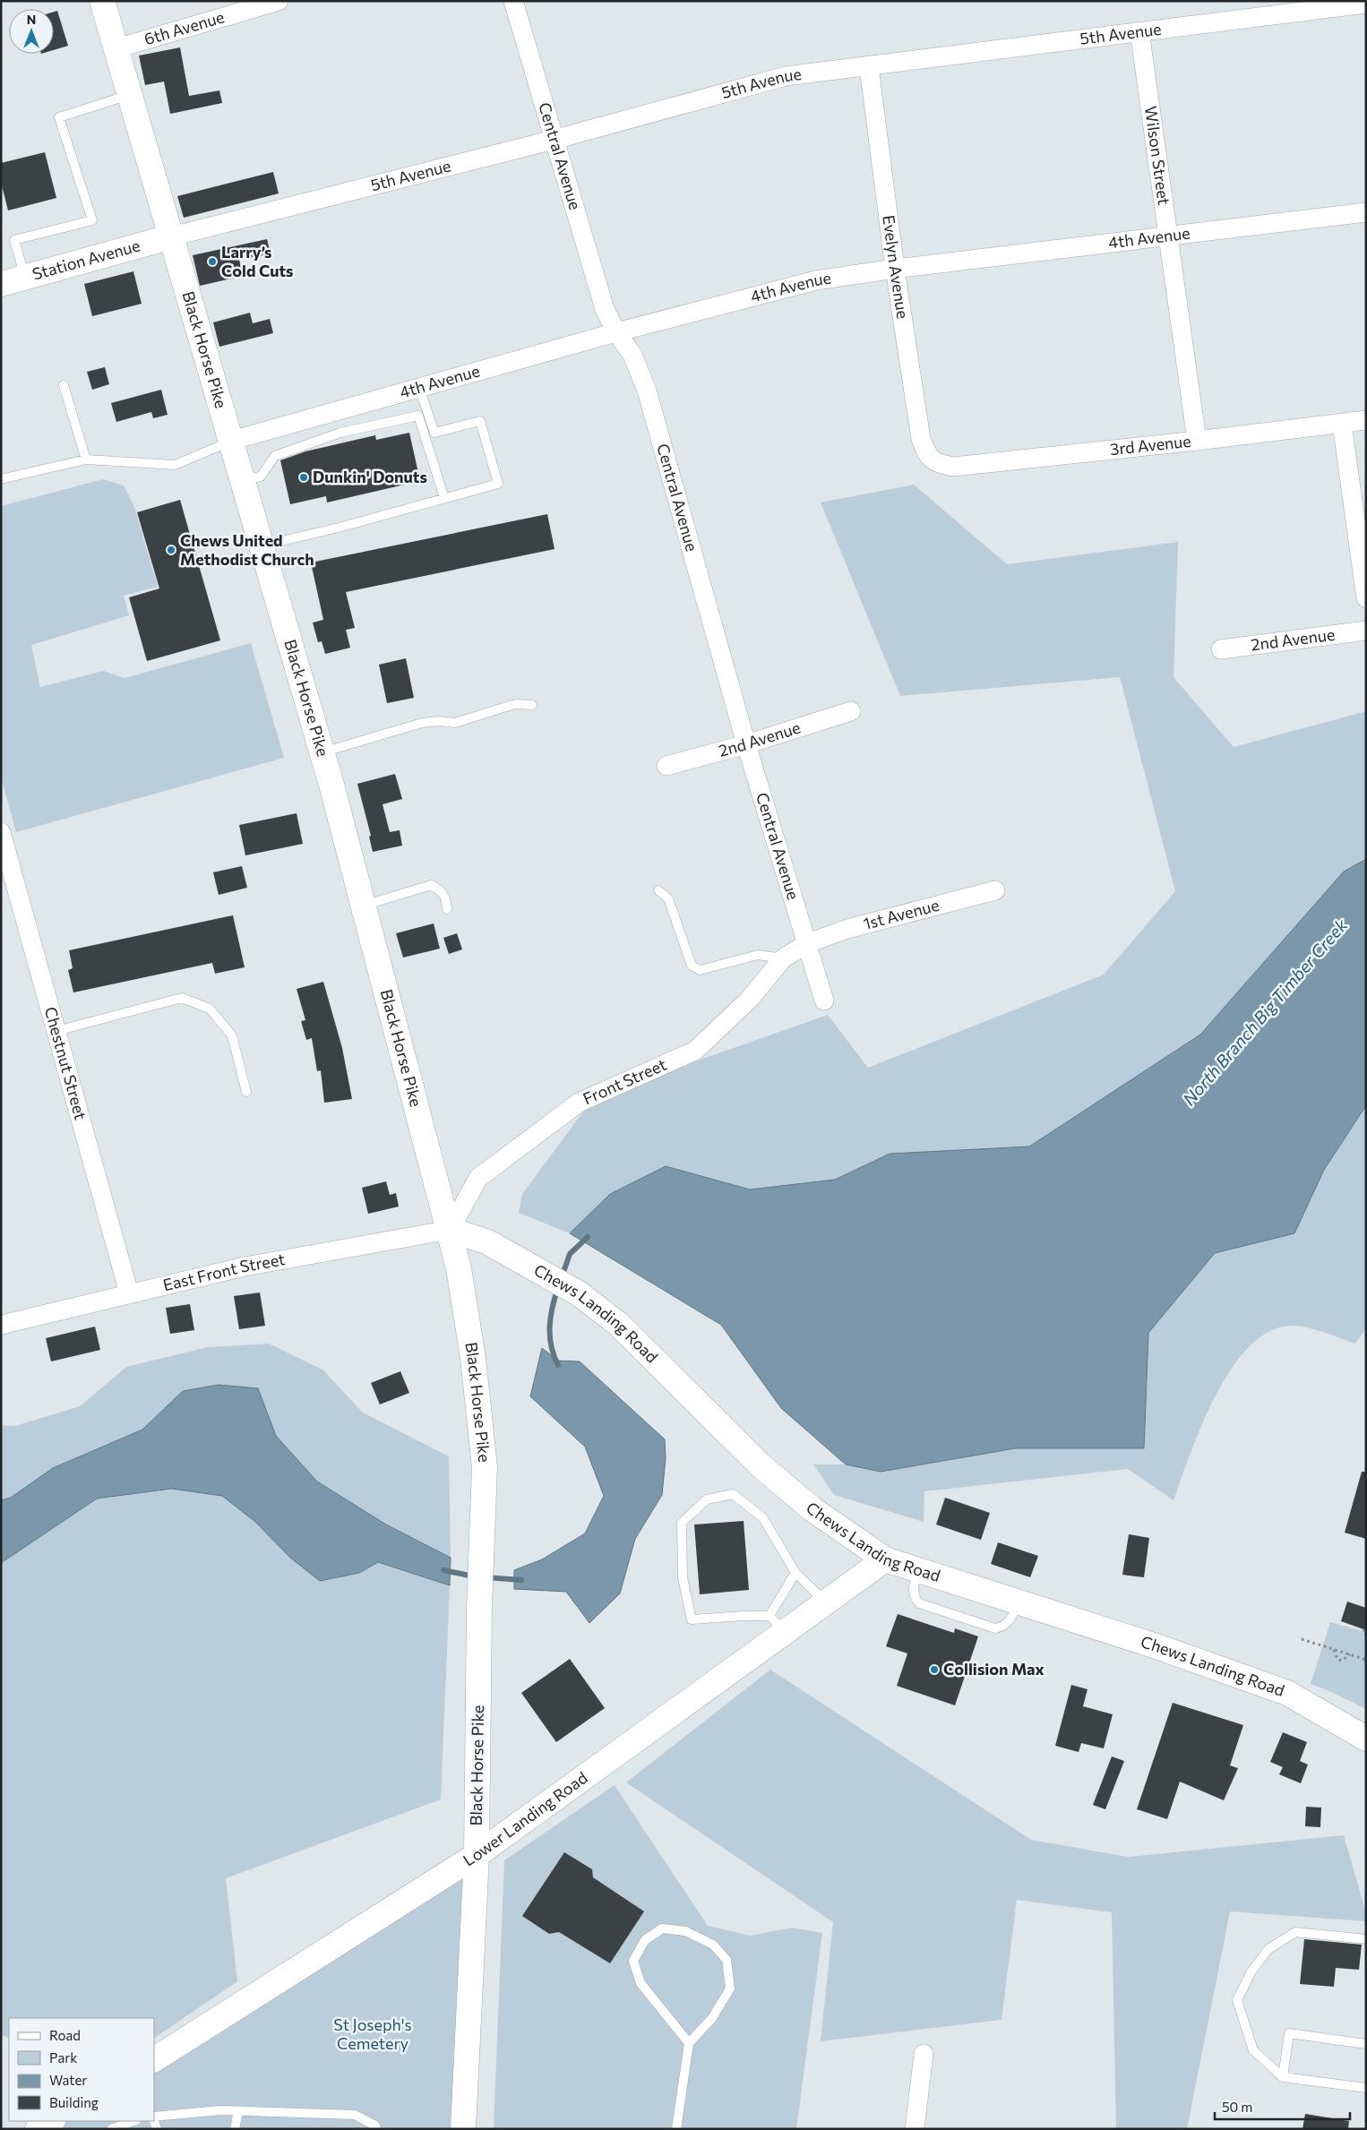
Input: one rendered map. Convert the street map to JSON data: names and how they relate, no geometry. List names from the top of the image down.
{
  "streets": {
    "main road": [
      "Station Avenue",
      "Black Horse Pike",
      "Chews Landing Road",
      "Lower Landing Road"
    ],
    "street": [
      "6th Avenue",
      "5th Avenue",
      "Wilson Street",
      "Central Avenue",
      "4th Avenue",
      "Evelyn Avenue",
      "3rd Avenue",
      "2nd Avenue",
      "1st Avenue",
      "Chestnut Street",
      "Front Street",
      "East Front Street"
    ]
  },
  "crossings": [
    ["6th Avenue", "Black Horse Pike"],
    ["5th Avenue", "Wilson Street"],
    ["5th Avenue", "Central Avenue"],
    ["5th Avenue", "Station Avenue"],
    ["5th Avenue", "Evelyn Avenue"],
    ["5th Avenue", "Black Horse Pike"],
    ["Wilson Street", "4th Avenue"],
    ["Wilson Street", "3rd Avenue"],
    ["Central Avenue", "4th Avenue"],
    ["Central Avenue", "2nd Avenue"],
    ["Central Avenue", "1st Avenue"],
    ["Central Avenue", "Front Street"],
    ["4th Avenue", "Evelyn Avenue"],
    ["4th Avenue", "Black Horse Pike"],
    ["Station Avenue", "Black Horse Pike"],
    ["Evelyn Avenue", "3rd Avenue"],
    ["Black Horse Pike", "Front Street"],
    ["Black Horse Pike", "East Front Street"],
    ["Black Horse Pike", "Chews Landing Road"],
    ["Black Horse Pike", "Lower Landing Road"],
    ["1st Avenue", "Front Street"],
    ["Chestnut Street", "East Front Street"],
    ["Front Street", "East Front Street"],
    ["Front Street", "Chews Landing Road"],
    ["East Front Street", "Chews Landing Road"],
    ["Chews Landing Road", "Lower Landing Road"]
  ],
  "water": ["North Branch Big Timber Creek"],
  "parks": ["St Joseph's Cemetery"],
  "places": [
    "Larry’s Cold Cuts",
    "Dunkin' Donuts",
    "Chews United Methodist Church",
    "Collision Max"
  ],
  "legend": [
    "Road",
    "Park",
    "Water",
    "Building"
  ],
  "scale_bar": "50 m",
  "north": "top"
}
